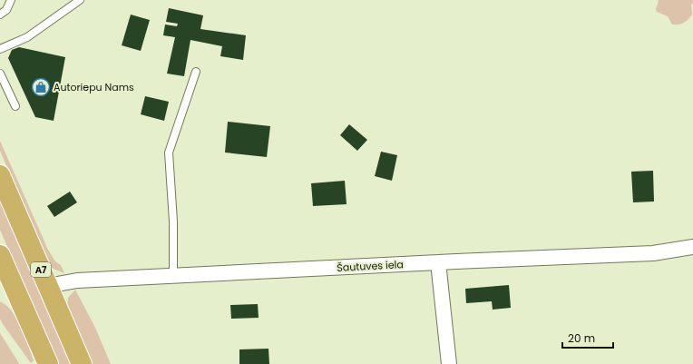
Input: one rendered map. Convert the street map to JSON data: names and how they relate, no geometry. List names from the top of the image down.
{
  "streets": {
    "highway": ["A7"],
    "street": ["Šautuves iela"]
  },
  "crossings": [
    ["Šautuves iela", "A7"]
  ],
  "places": {
    "shop": ["Autoriepu Nams"]
  },
  "scale_bar": "20 m"
}
